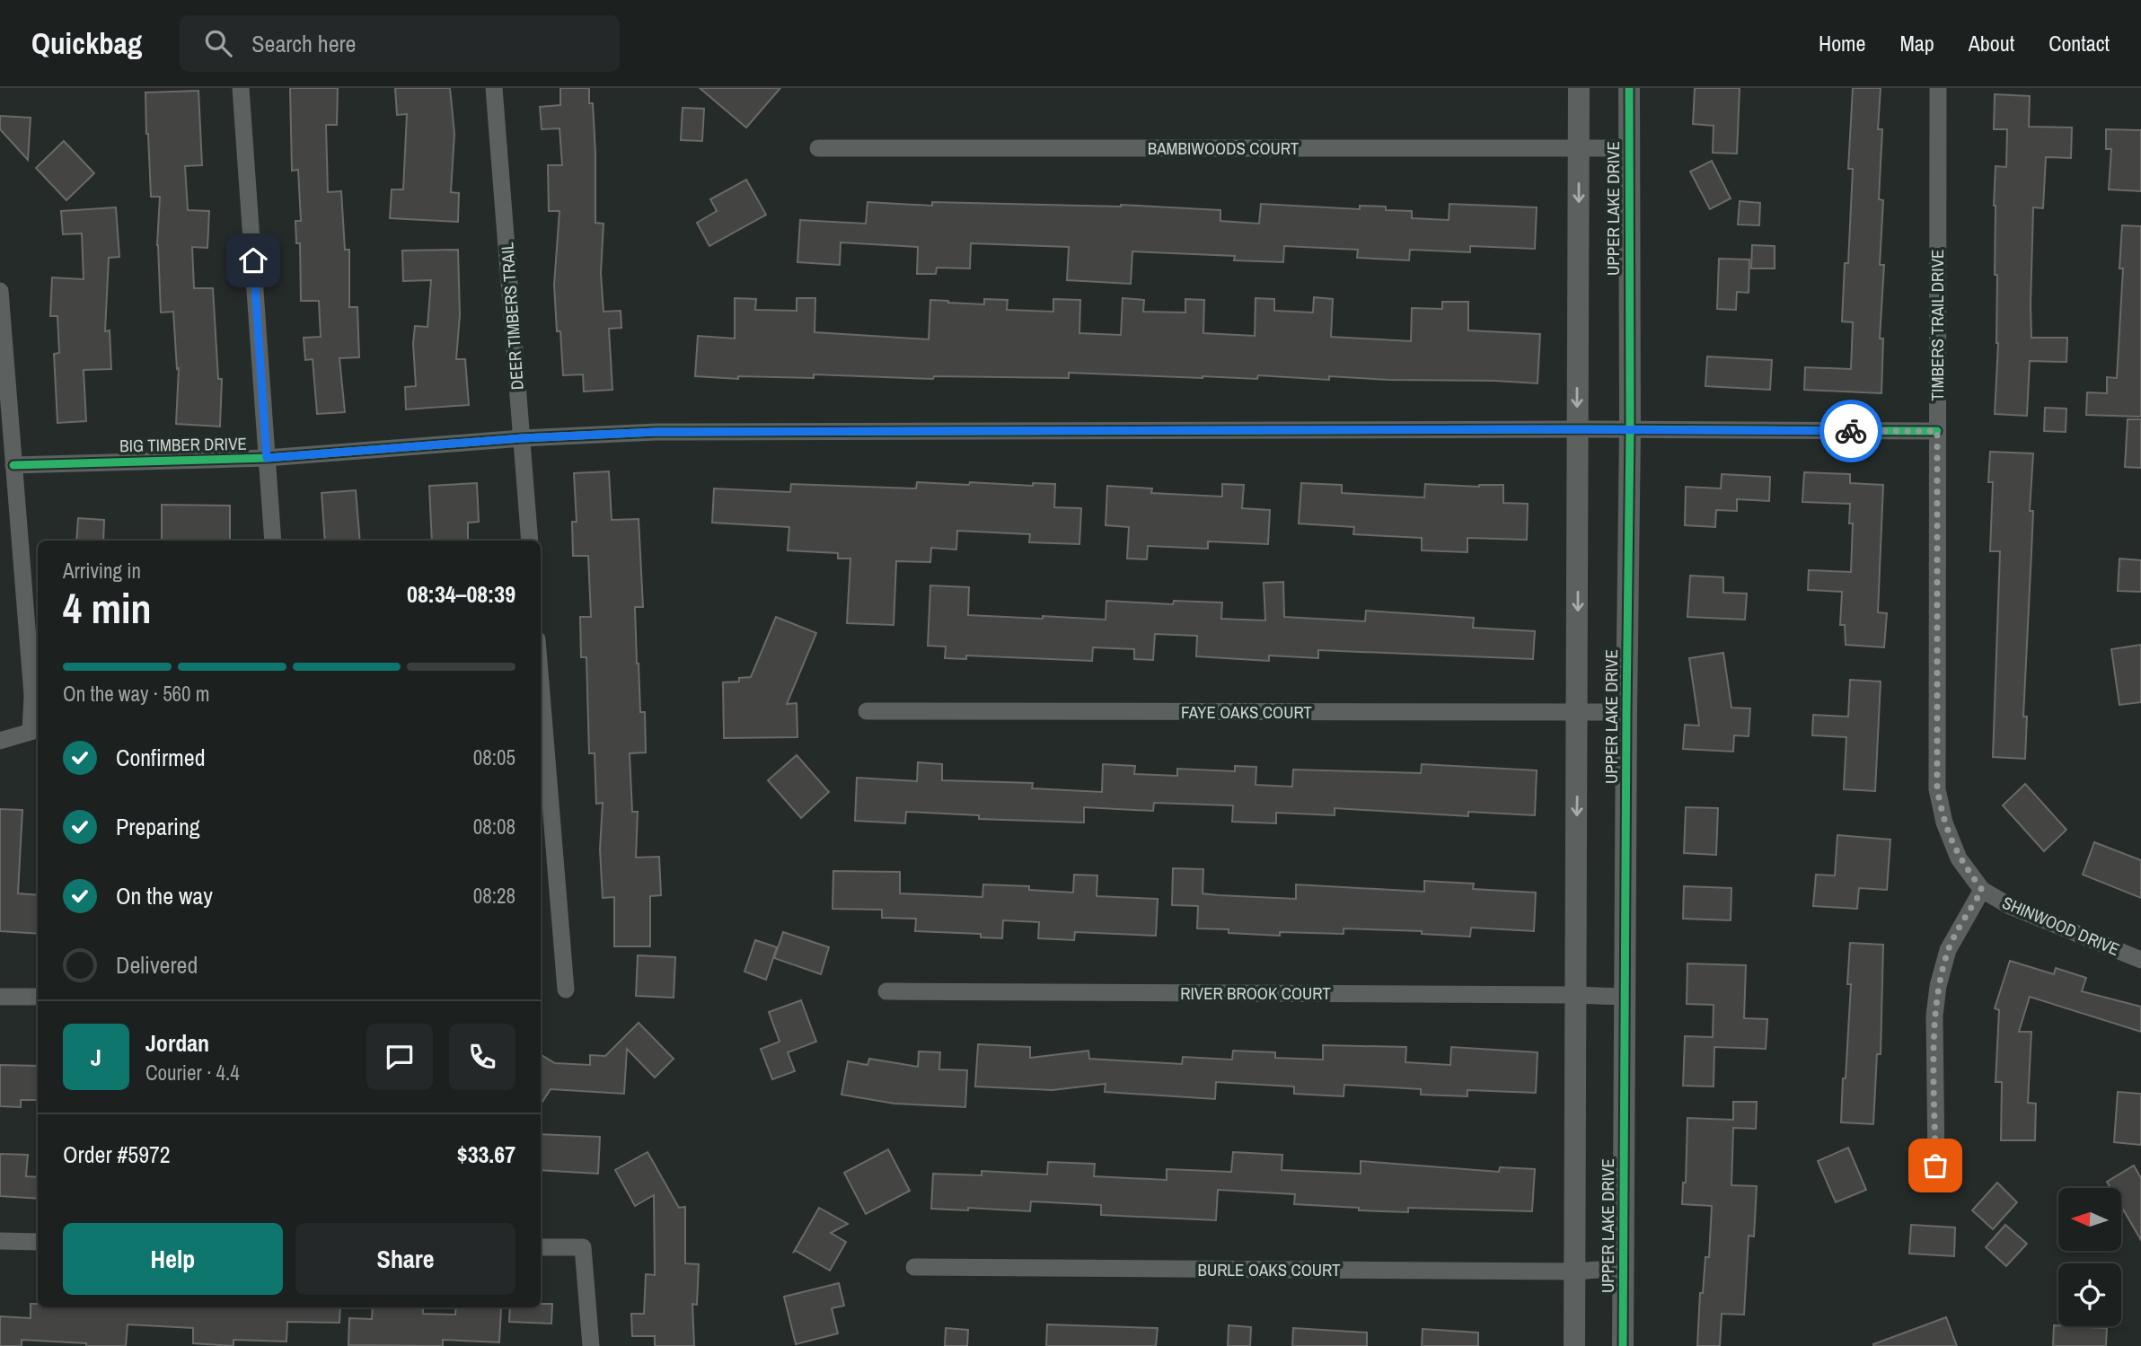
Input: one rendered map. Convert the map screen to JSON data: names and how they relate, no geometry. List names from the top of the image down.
{
  "streets": {
    "street": [
      "BAMBIWOODS COURT",
      "UPPER LAKE DRIVE",
      "DEER TIMBERS TRAIL",
      "TIMBERS TRAIL DRIVE",
      "BIG TIMBER DRIVE",
      "FAYE OAKS COURT",
      "SHINWOOD DRIVE",
      "RIVER BROOK COURT",
      "BURLE OAKS COURT"
    ]
  },
  "crossings": [
    ["BAMBIWOODS COURT", "UPPER LAKE DRIVE"],
    ["UPPER LAKE DRIVE", "BIG TIMBER DRIVE"],
    ["UPPER LAKE DRIVE", "FAYE OAKS COURT"],
    ["UPPER LAKE DRIVE", "RIVER BROOK COURT"],
    ["UPPER LAKE DRIVE", "BURLE OAKS COURT"],
    ["DEER TIMBERS TRAIL", "BIG TIMBER DRIVE"],
    ["TIMBERS TRAIL DRIVE", "BIG TIMBER DRIVE"],
    ["TIMBERS TRAIL DRIVE", "SHINWOOD DRIVE"]
  ],
  "north": "left",
  "page": {
    "header": "Quickbag",
    "search": "Search here",
    "nav": [
      "Home",
      "Map",
      "About",
      "Contact"
    ],
    "heading": ["4 min", "Arriving in", "08:34–08:39"],
    "panel": [
      "Jordan",
      "Courier · 4.4",
      "Order #5972",
      "$33.67"
    ],
    "bar": "On the way · 560 m",
    "list": [
      ["Confirmed", "08:05"],
      ["Preparing", "08:08"],
      ["On the way", "08:28"],
      "Delivered"
    ],
    "round": "J",
    "buttons": ["Help", "Share"]
  }
}
